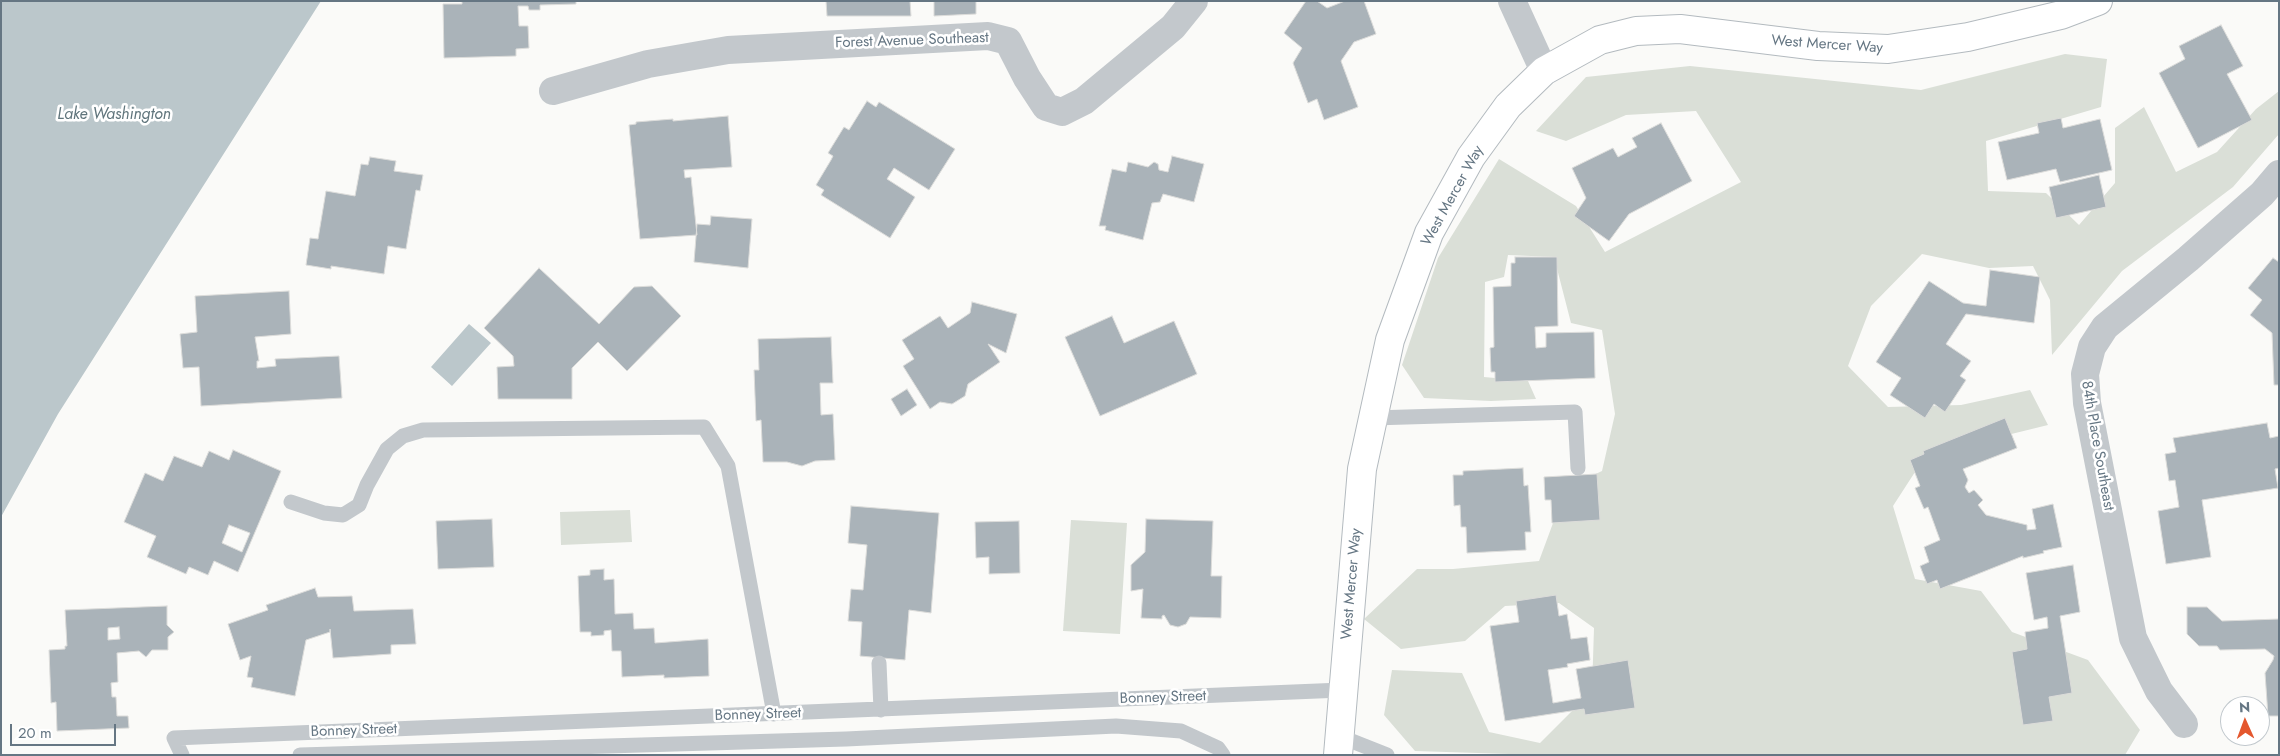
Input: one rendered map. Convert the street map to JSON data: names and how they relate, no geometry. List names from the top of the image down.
{
  "streets": {
    "street": ["Forest Avenue Southeast", "West Mercer Way", "84th Place Southeast"],
    "lane": ["Bonney Street"]
  },
  "crossings": [
    ["West Mercer Way", "Bonney Street"]
  ],
  "water": ["Lake Washington"],
  "scale_bar": "20 m",
  "north": "top"
}
